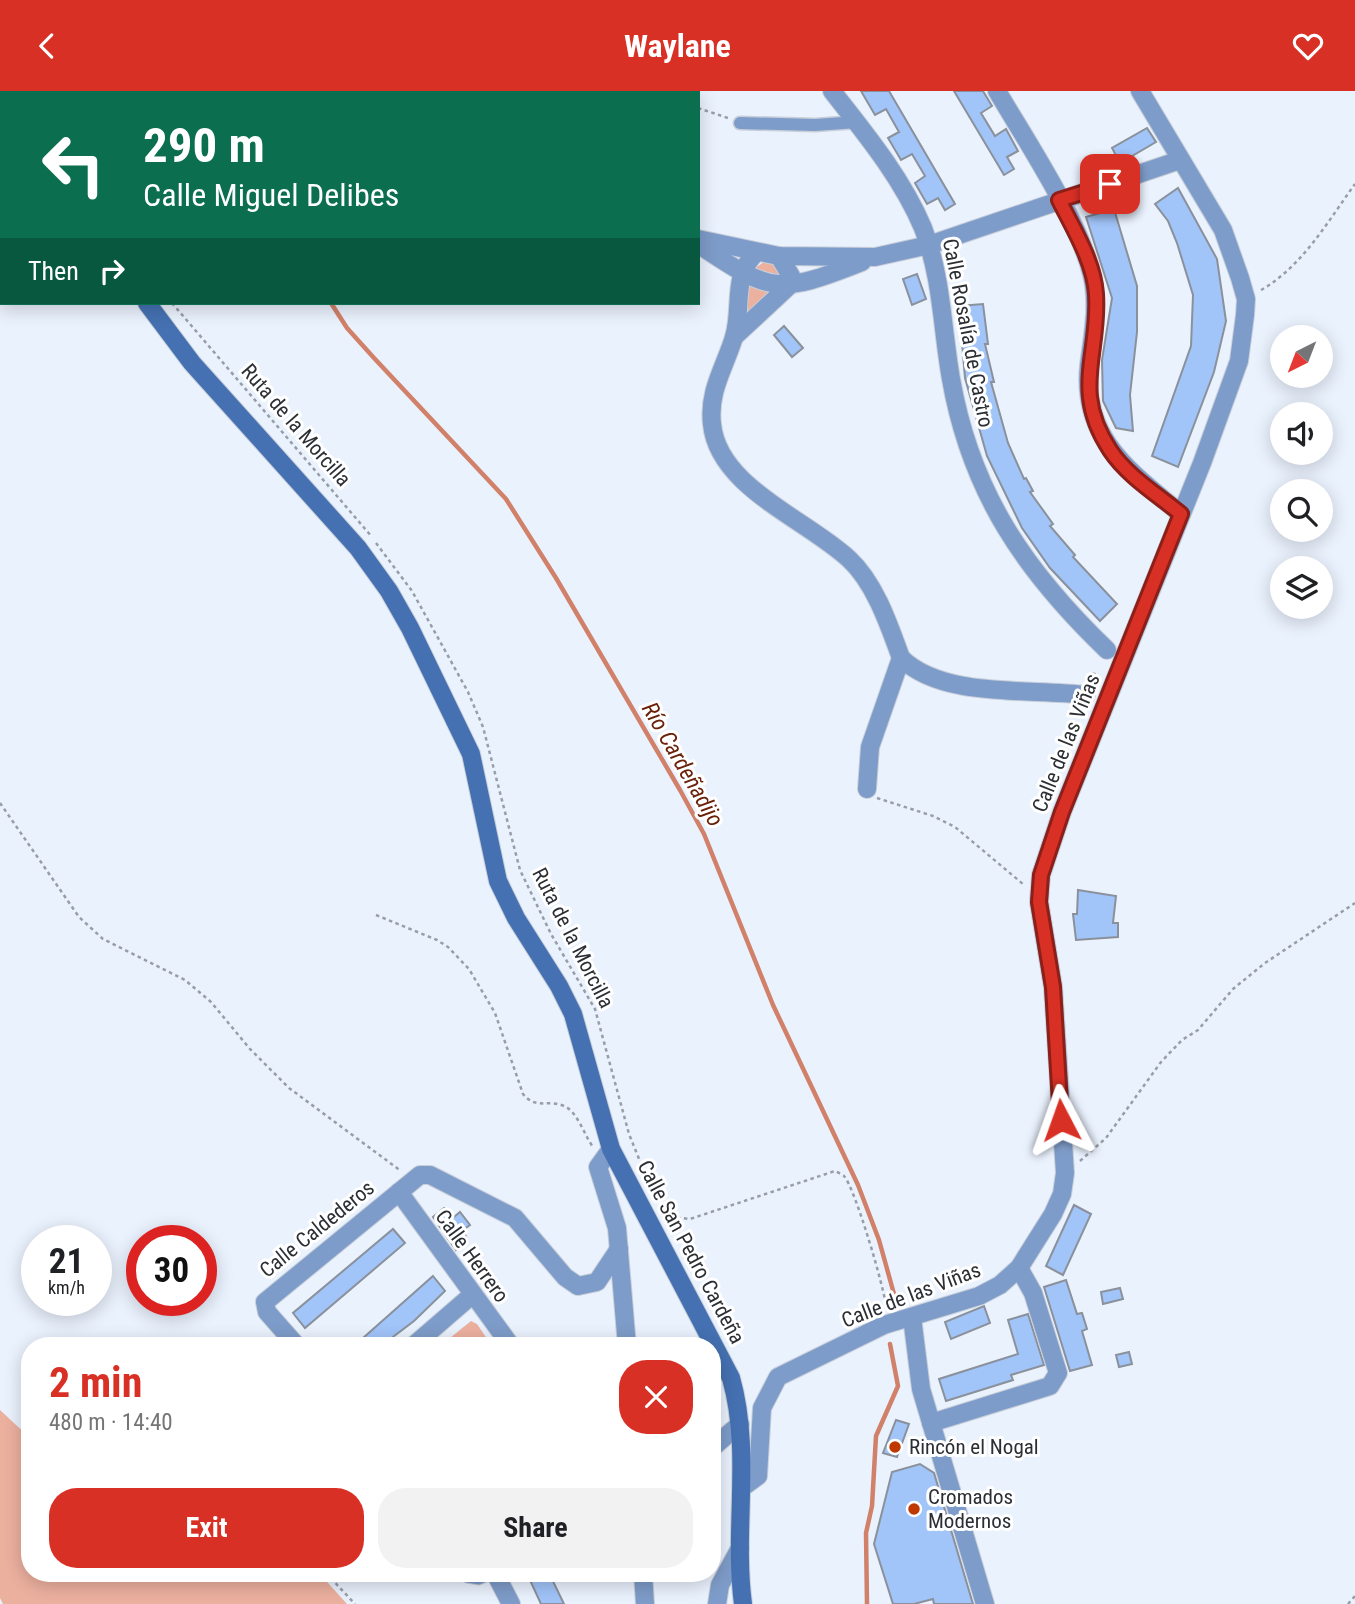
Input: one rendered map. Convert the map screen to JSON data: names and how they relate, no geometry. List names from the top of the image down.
{
  "streets": {
    "main road": ["Calle San Pedro Cardeña"],
    "street": [
      "Calle Rosalía de Castro",
      "Calle de las Viñas",
      "Calle Caldederos",
      "Calle Herrero"
    ],
    "path": ["Ruta de la Morcilla"]
  },
  "crossings": [
    ["Ruta de la Morcilla", "Calle de las Viñas"],
    ["Calle de las Viñas", "Calle San Pedro Cardeña"],
    ["Calle Caldederos", "Calle Herrero"]
  ],
  "water": ["Río Cardeñadijo"],
  "places": ["Rincón el Nogal", "Cromados Modernos"],
  "north": "bottom left",
  "page": {
    "header": "Waylane",
    "turn": ["290 m", "Calle Miguel Delibes"],
    "then": "Then",
    "speed": "21 km/h",
    "limit": "30",
    "heading": ["2 min", "480 m · 14:40"],
    "buttons": ["Exit", "Share"]
  }
}
